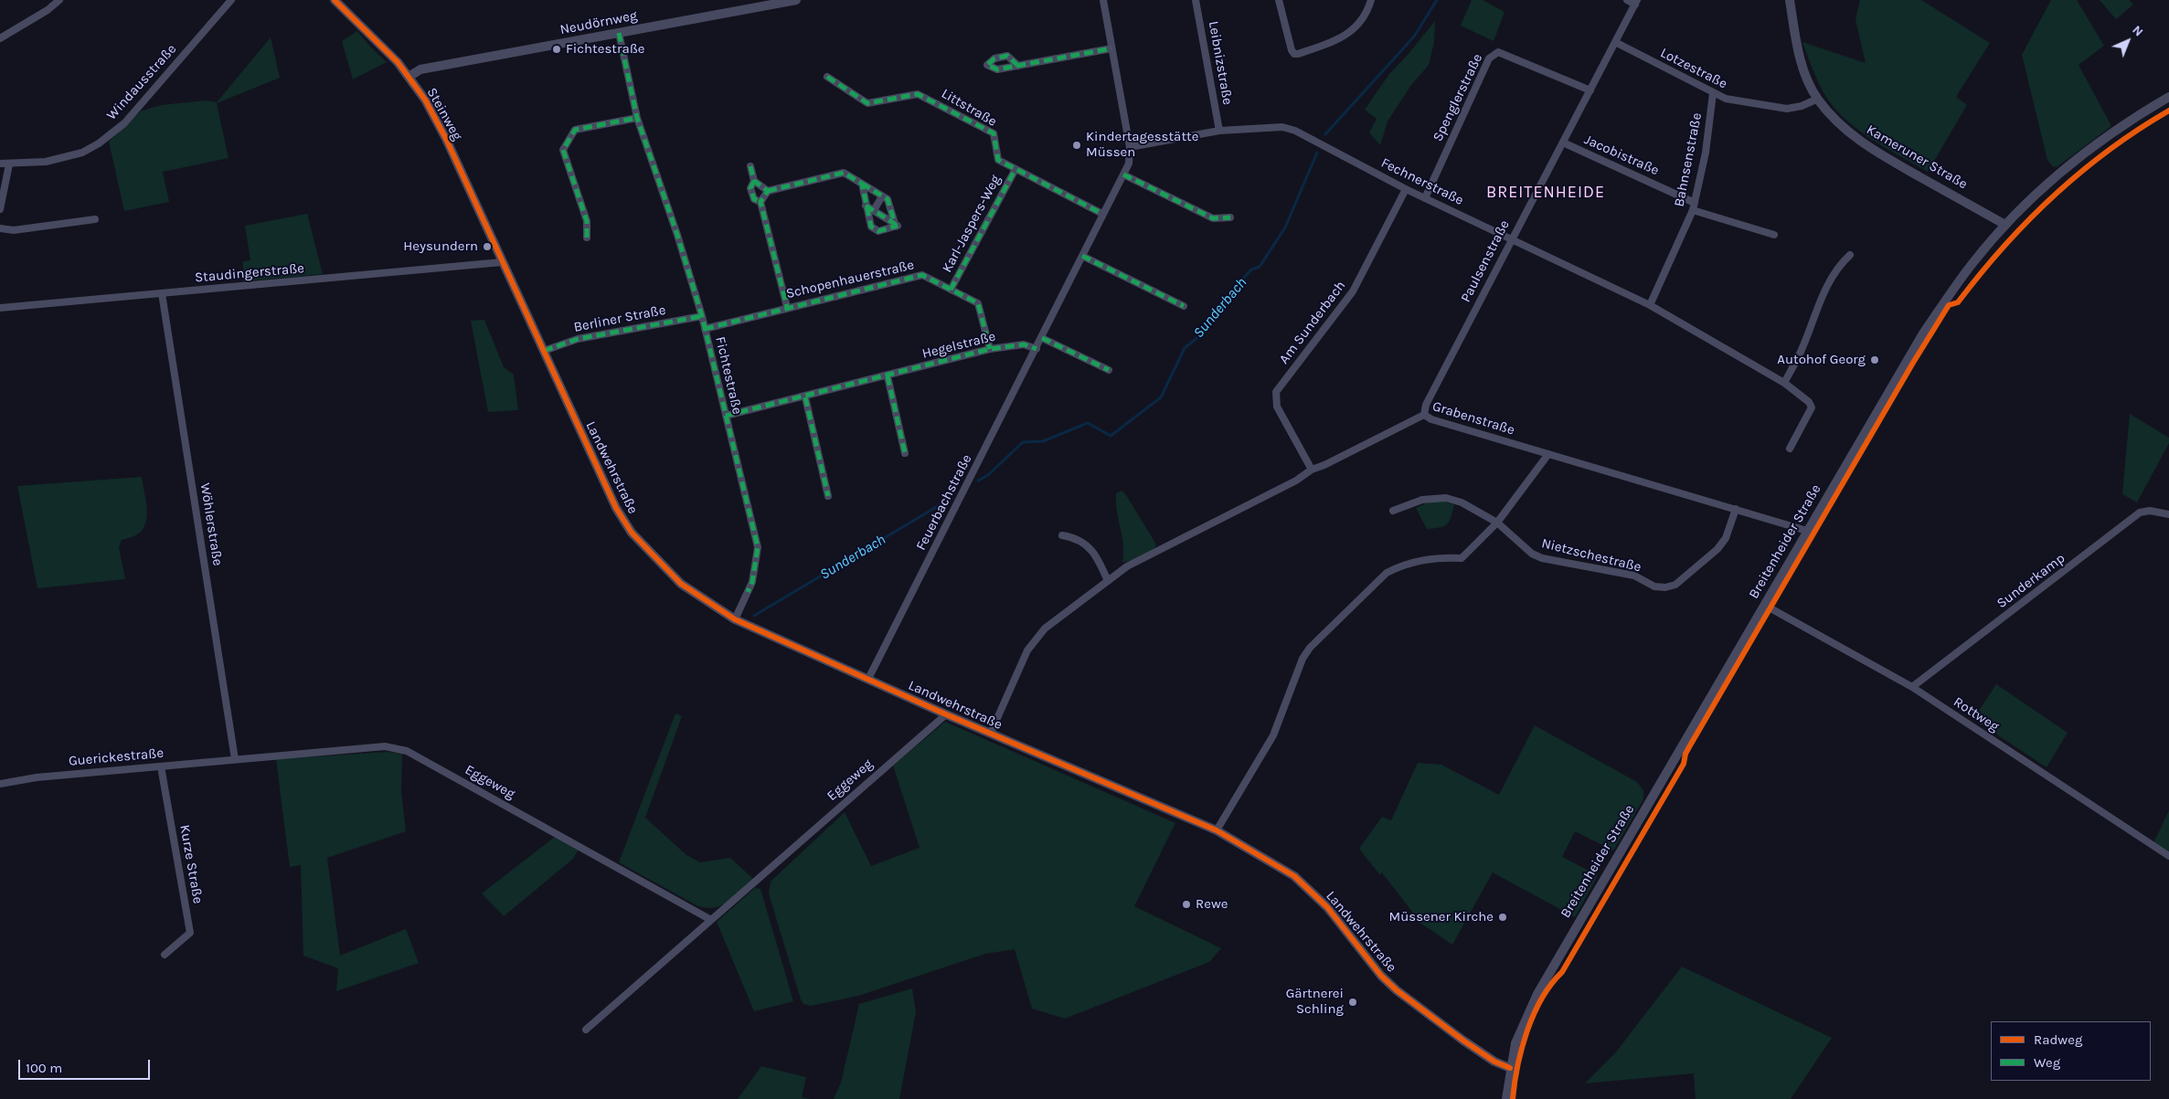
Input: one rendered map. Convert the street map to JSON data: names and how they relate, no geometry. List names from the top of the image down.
{
  "streets": {
    "street": [
      "Neudörnweg",
      "Leibnizstraße",
      "Lotzestraße",
      "Windausstraße",
      "Spenglerstraße",
      "Littstraße",
      "Steinweg",
      "Jacobistraße",
      "Kameruner Straße",
      "Bahnsenstraße",
      "Fechnerstraße",
      "Karl-Jaspers-Weg",
      "Paulsenstraße",
      "Staudingerstraße",
      "Schopenhauerstraße",
      "Berliner Straße",
      "Am Sunderbach",
      "Hegelstraße",
      "Fichtestraße",
      "Grabenstraße",
      "Landwehrstraße",
      "Feuerbachstraße",
      "Wöhlerstraße",
      "Breitenheider Straße",
      "Nietzschestraße",
      "Sunderkamp",
      "Rottweg",
      "Guerickestraße",
      "Eggeweg",
      "Kurze Straße"
    ]
  },
  "crossings": [
    ["Neudörnweg", "Steinweg"],
    ["Neudörnweg", "Fichtestraße"],
    ["Leibnizstraße", "Fechnerstraße"],
    ["Lotzestraße", "Kameruner Straße"],
    ["Lotzestraße", "Bahnsenstraße"],
    ["Lotzestraße", "Paulsenstraße"],
    ["Spenglerstraße", "Fechnerstraße"],
    ["Spenglerstraße", "Paulsenstraße"],
    ["Littstraße", "Karl-Jaspers-Weg"],
    ["Littstraße", "Feuerbachstraße"],
    ["Steinweg", "Staudingerstraße"],
    ["Steinweg", "Landwehrstraße"],
    ["Jacobistraße", "Bahnsenstraße"],
    ["Jacobistraße", "Paulsenstraße"],
    ["Kameruner Straße", "Breitenheider Straße"],
    ["Bahnsenstraße", "Fechnerstraße"],
    ["Fechnerstraße", "Paulsenstraße"],
    ["Fechnerstraße", "Am Sunderbach"],
    ["Fechnerstraße", "Feuerbachstraße"],
    ["Karl-Jaspers-Weg", "Schopenhauerstraße"],
    ["Paulsenstraße", "Grabenstraße"],
    ["Staudingerstraße", "Landwehrstraße"],
    ["Staudingerstraße", "Wöhlerstraße"],
    ["Schopenhauerstraße", "Hegelstraße"],
    ["Schopenhauerstraße", "Fichtestraße"],
    ["Berliner Straße", "Fichtestraße"],
    ["Berliner Straße", "Landwehrstraße"],
    ["Am Sunderbach", "Grabenstraße"],
    ["Hegelstraße", "Fichtestraße"],
    ["Hegelstraße", "Feuerbachstraße"],
    ["Fichtestraße", "Landwehrstraße"],
    ["Grabenstraße", "Landwehrstraße"],
    ["Grabenstraße", "Breitenheider Straße"],
    ["Grabenstraße", "Nietzschestraße"],
    ["Landwehrstraße", "Feuerbachstraße"],
    ["Landwehrstraße", "Breitenheider Straße"],
    ["Landwehrstraße", "Eggeweg"],
    ["Wöhlerstraße", "Guerickestraße"],
    ["Wöhlerstraße", "Eggeweg"],
    ["Breitenheider Straße", "Rottweg"],
    ["Sunderkamp", "Rottweg"],
    ["Guerickestraße", "Eggeweg"],
    ["Guerickestraße", "Kurze Straße"]
  ],
  "districts": ["BREITENHEIDE"],
  "water": ["Sunderbach"],
  "places": [
    "Fichtestraße",
    "Kindertagesstätte Müssen",
    "Heysundern",
    "Autohof Georg",
    "Rewe",
    "Müssener Kirche",
    "Gärtnerei Schling"
  ],
  "legend": ["Radweg", "Weg"],
  "scale_bar": "100 m",
  "north": "top right"
}
